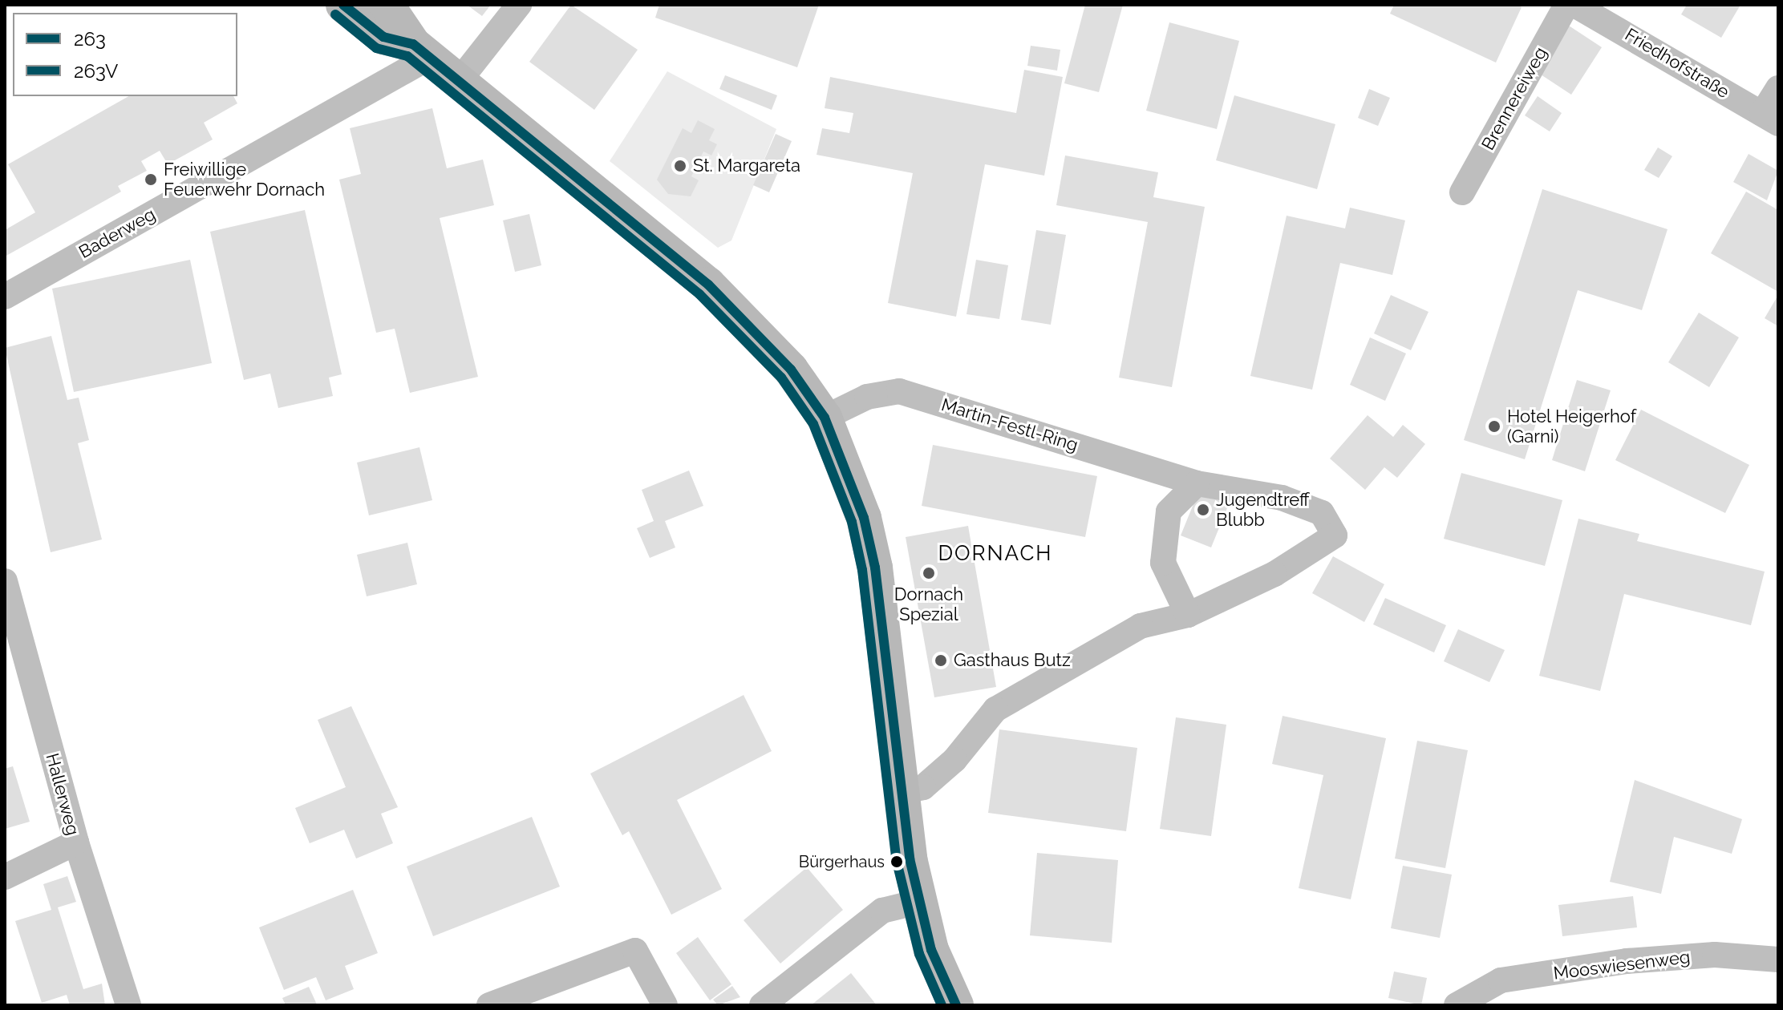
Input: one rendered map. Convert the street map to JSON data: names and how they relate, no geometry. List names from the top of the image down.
{
  "streets": {
    "street": [
      "Friedhofstraße",
      "Brennereiweg",
      "Baderweg",
      "Martin-Festl-Ring",
      "Hallerweg",
      "Mooswiesenweg"
    ]
  },
  "districts": ["DORNACH"],
  "places": [
    "St. Margareta",
    "Freiwillige Feuerwehr Dornach",
    "Hotel Heigerhof (Garni)",
    "Jugendtreff Blubb",
    "Dornach Spezial",
    "Gasthaus Butz",
    "Bürgerhaus"
  ],
  "lines": ["transit line 263", "transit line 263V"],
  "legend": ["263", "263V"]
}
